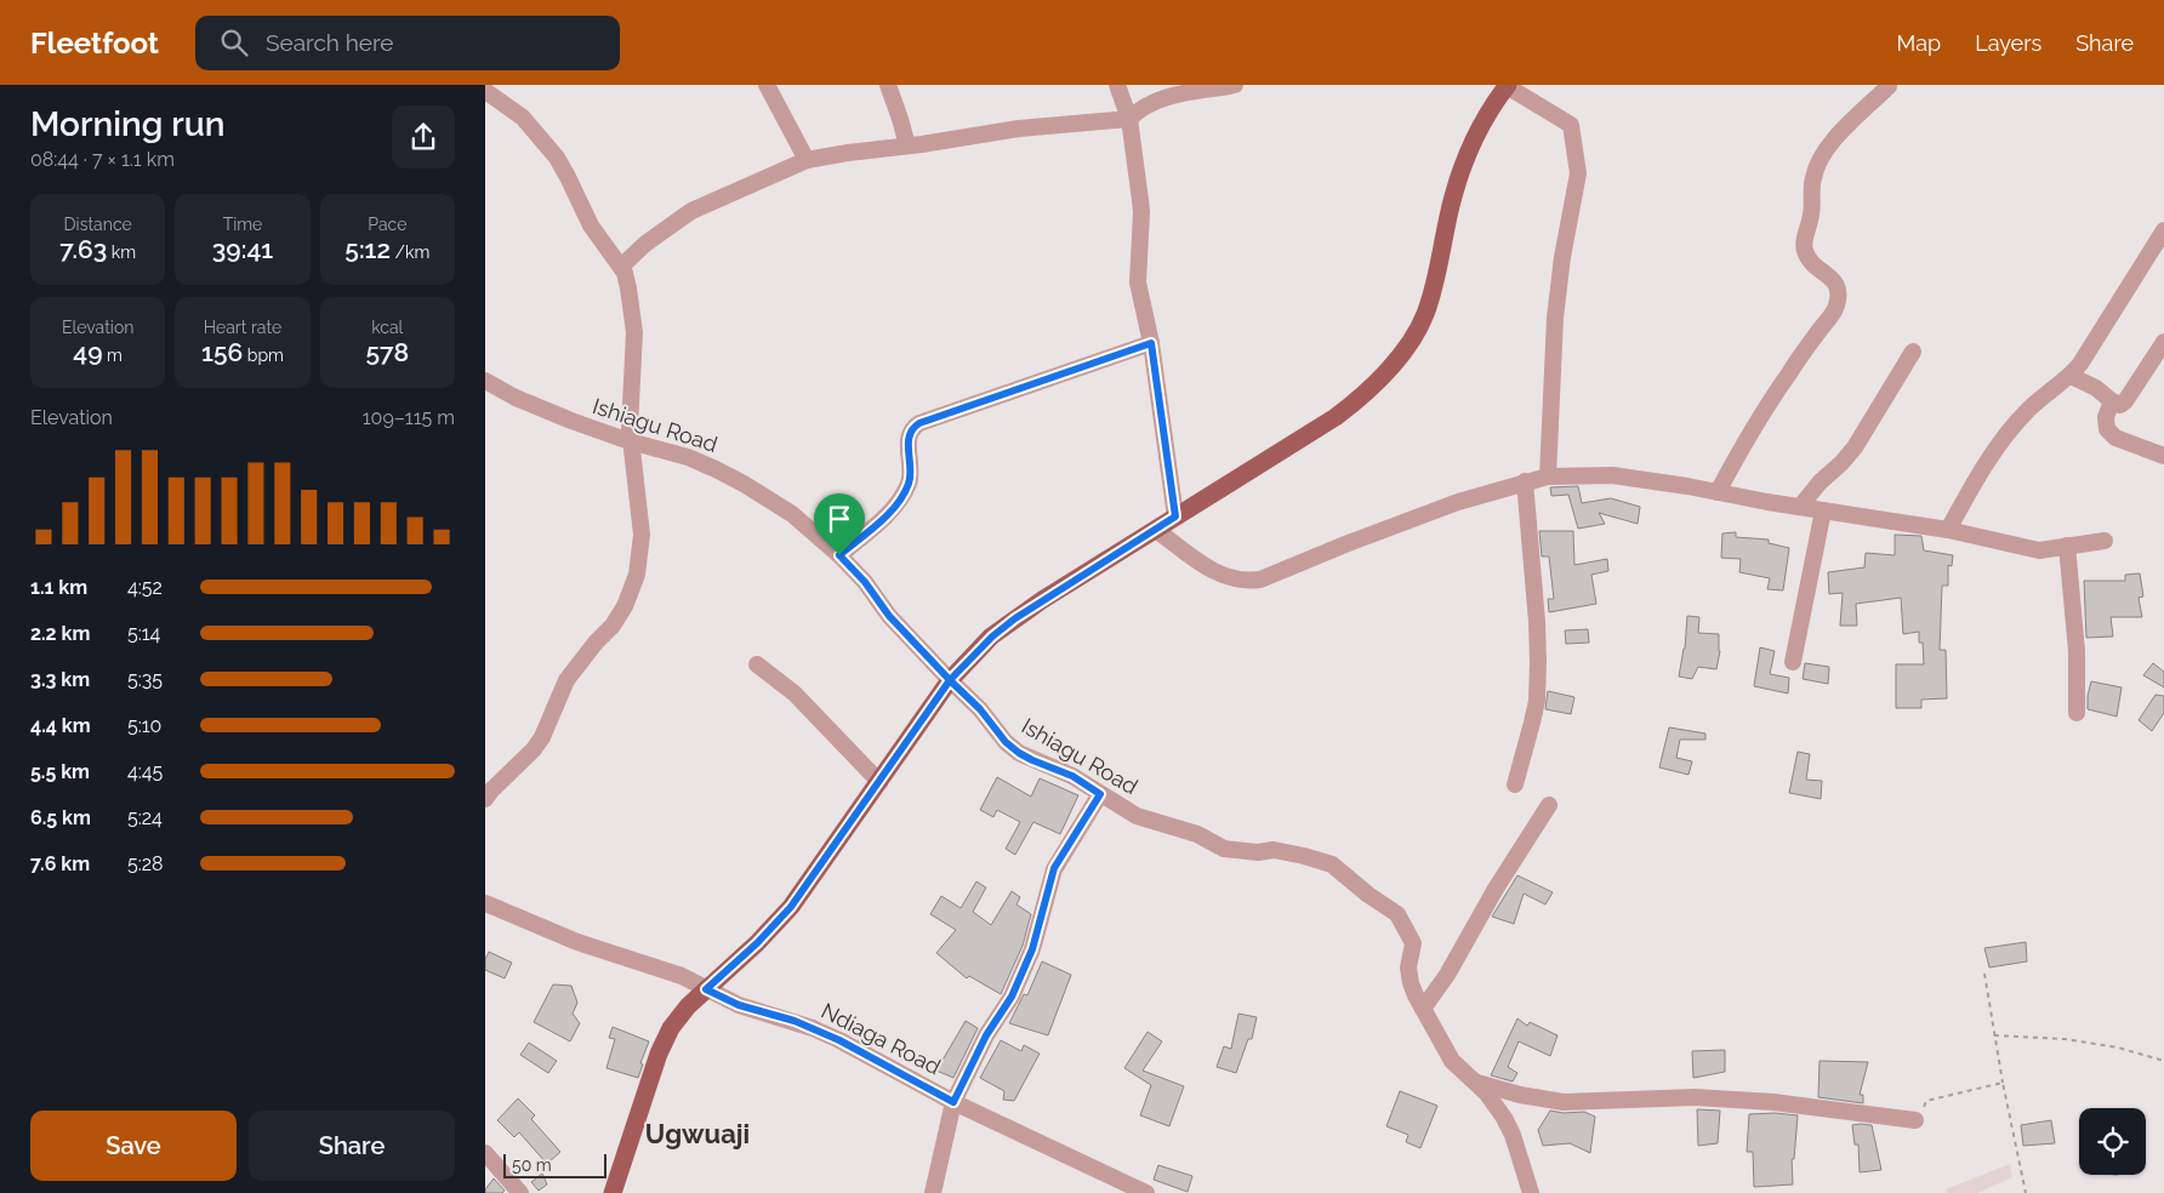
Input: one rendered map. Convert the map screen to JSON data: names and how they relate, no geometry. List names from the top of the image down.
{
  "streets": {
    "street": ["Ishiagu Road", "Ndiaga Road"]
  },
  "districts": ["Ugwuaji"],
  "scale_bar": "50 m",
  "page": {
    "header": "Fleetfoot",
    "search": "Search here",
    "nav": ["Map", "Layers", "Share"],
    "heading": ["Morning run", "08:44 · 7 × 1.1 km"],
    "stats": [
      ["Distance", "7.63 km"],
      ["Time", "39:41"],
      ["Pace", "5:12 /km"],
      ["Elevation", "49 m"],
      ["Heart rate", "156 bpm"],
      ["kcal", "578"]
    ],
    "chart": ["Elevation", "109–115 m"],
    "list": [
      {
        "name": "1.1 km",
        "note": "4:52"
      },
      {
        "name": "2.2 km",
        "note": "5:14"
      },
      {
        "name": "3.3 km",
        "note": "5:35"
      },
      {
        "name": "4.4 km",
        "note": "5:10"
      },
      {
        "name": "5.5 km",
        "note": "4:45"
      },
      {
        "name": "6.5 km",
        "note": "5:24"
      },
      {
        "name": "7.6 km",
        "note": "5:28"
      }
    ],
    "buttons": ["Save", "Share"],
    "scale": "50 m"
  }
}
